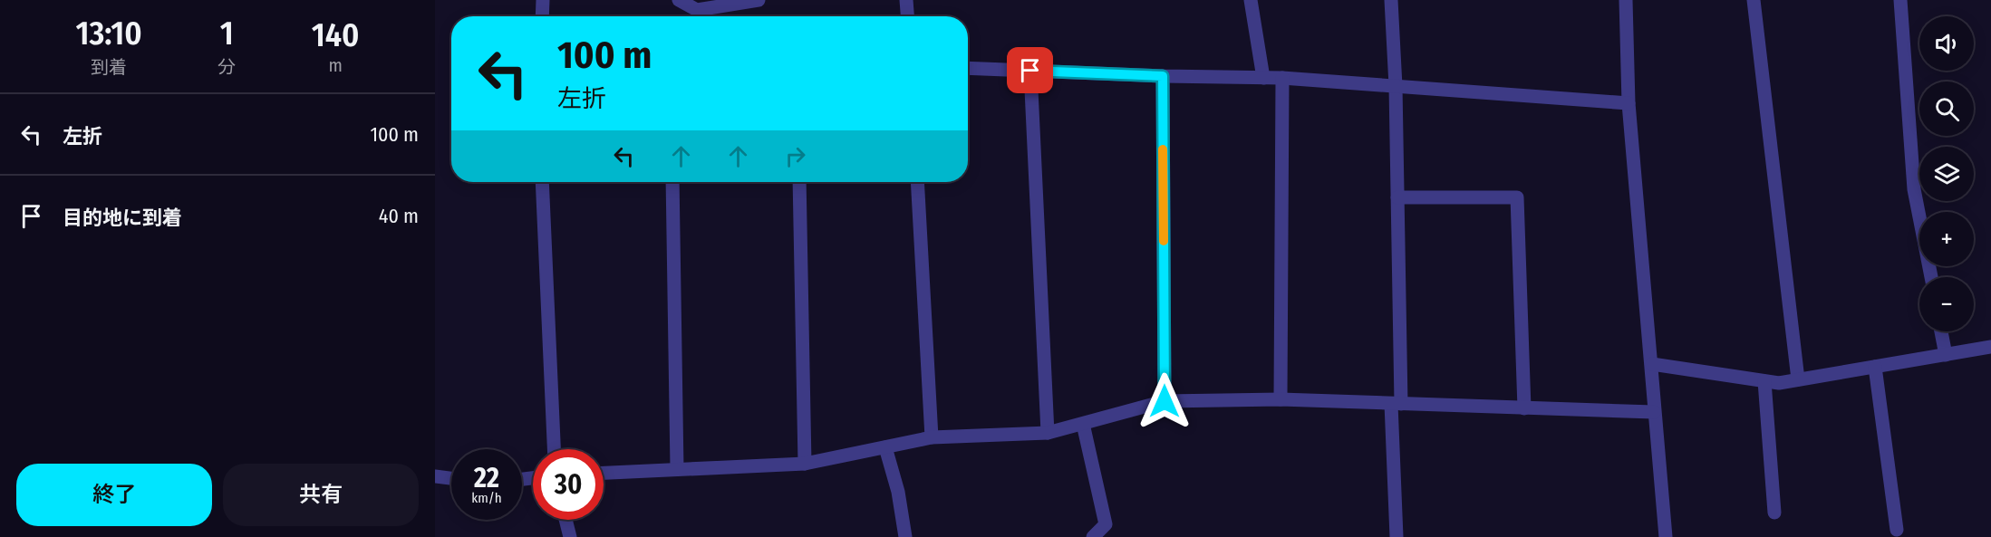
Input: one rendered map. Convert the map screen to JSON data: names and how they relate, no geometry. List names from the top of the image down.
{
  "page": {
    "eta": [
      "13:10",
      "到着",
      "1",
      "分",
      "140",
      "m"
    ],
    "map_buttons": ["+", "−"],
    "turn": ["100 m", "左折"],
    "list": [
      {
        "name": "左折",
        "value": "100 m"
      },
      {
        "name": "目的地に到着",
        "value": "40 m"
      }
    ],
    "speed": "22 km/h",
    "limit": "30",
    "buttons": ["終了", "共有"]
  }
}
